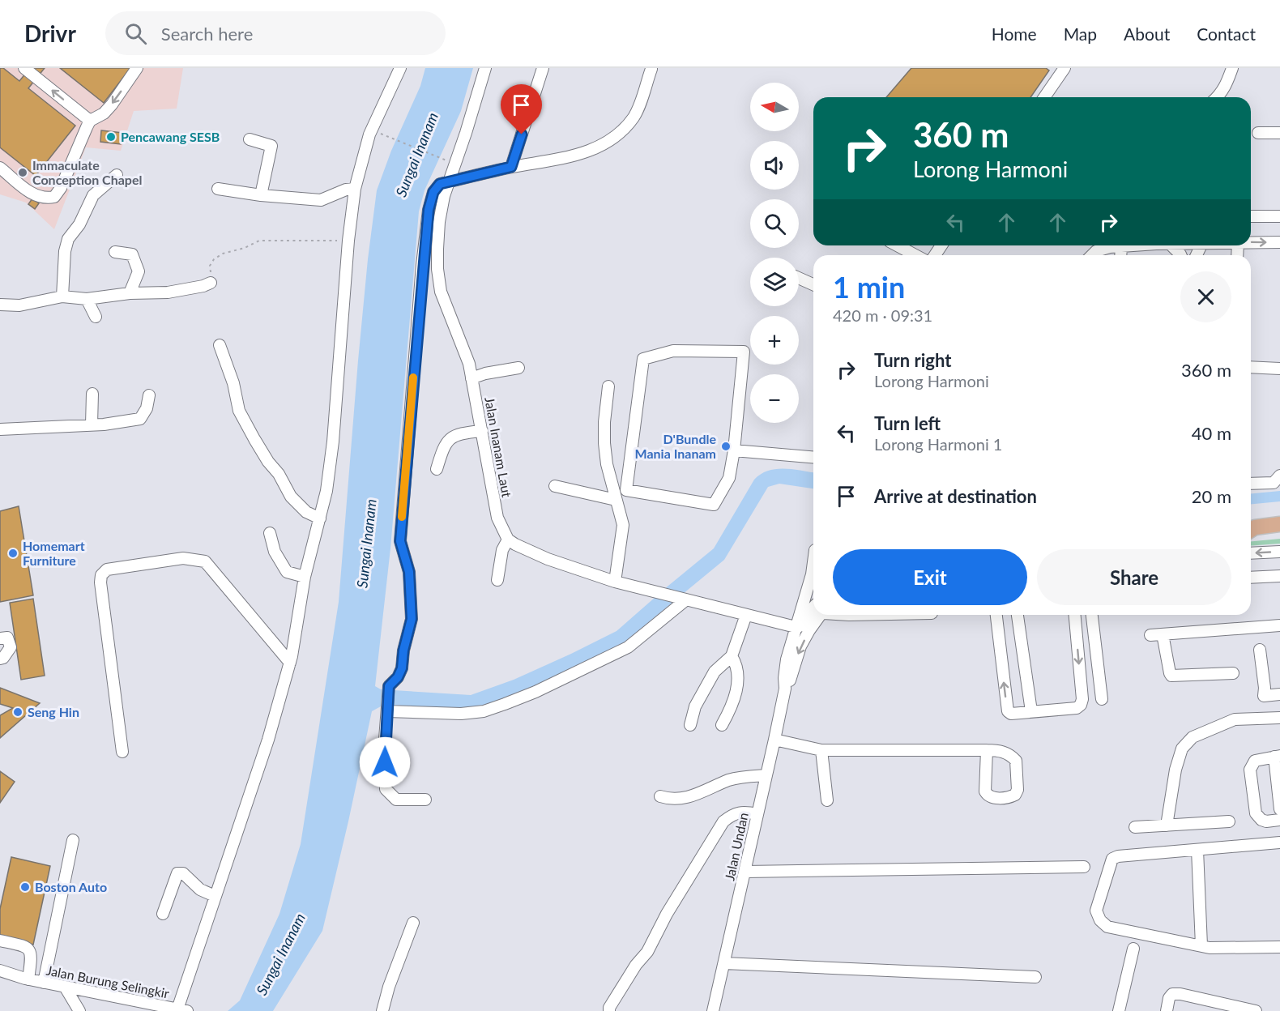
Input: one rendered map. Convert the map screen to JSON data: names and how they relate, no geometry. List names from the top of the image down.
{
  "streets": {
    "street": ["Jalan Inanam Laut", "Jalan Undan", "Jalan Burung Selingkir"]
  },
  "water": ["Sungai Inanam"],
  "places": [
    "Pencawang SESB",
    "Immaculate Conception Chapel",
    "D'Bundle Mania Inanam",
    "Homemart Furniture",
    "Seng Hin",
    "Boston Auto"
  ],
  "north": "left",
  "page": {
    "header": "Drivr",
    "search": "Search here",
    "nav": [
      "Home",
      "Map",
      "About",
      "Contact"
    ],
    "map_buttons": ["+", "−"],
    "turn": ["360 m", "Lorong Harmoni"],
    "heading": ["1 min", "420 m · 09:31"],
    "list": [
      {
        "name": "Turn right",
        "note": "Lorong Harmoni",
        "value": "360 m"
      },
      {
        "name": "Turn left",
        "note": "Lorong Harmoni 1",
        "value": "40 m"
      },
      {
        "name": "Arrive at destination",
        "value": "20 m"
      }
    ],
    "buttons": ["Exit", "Share"]
  }
}
